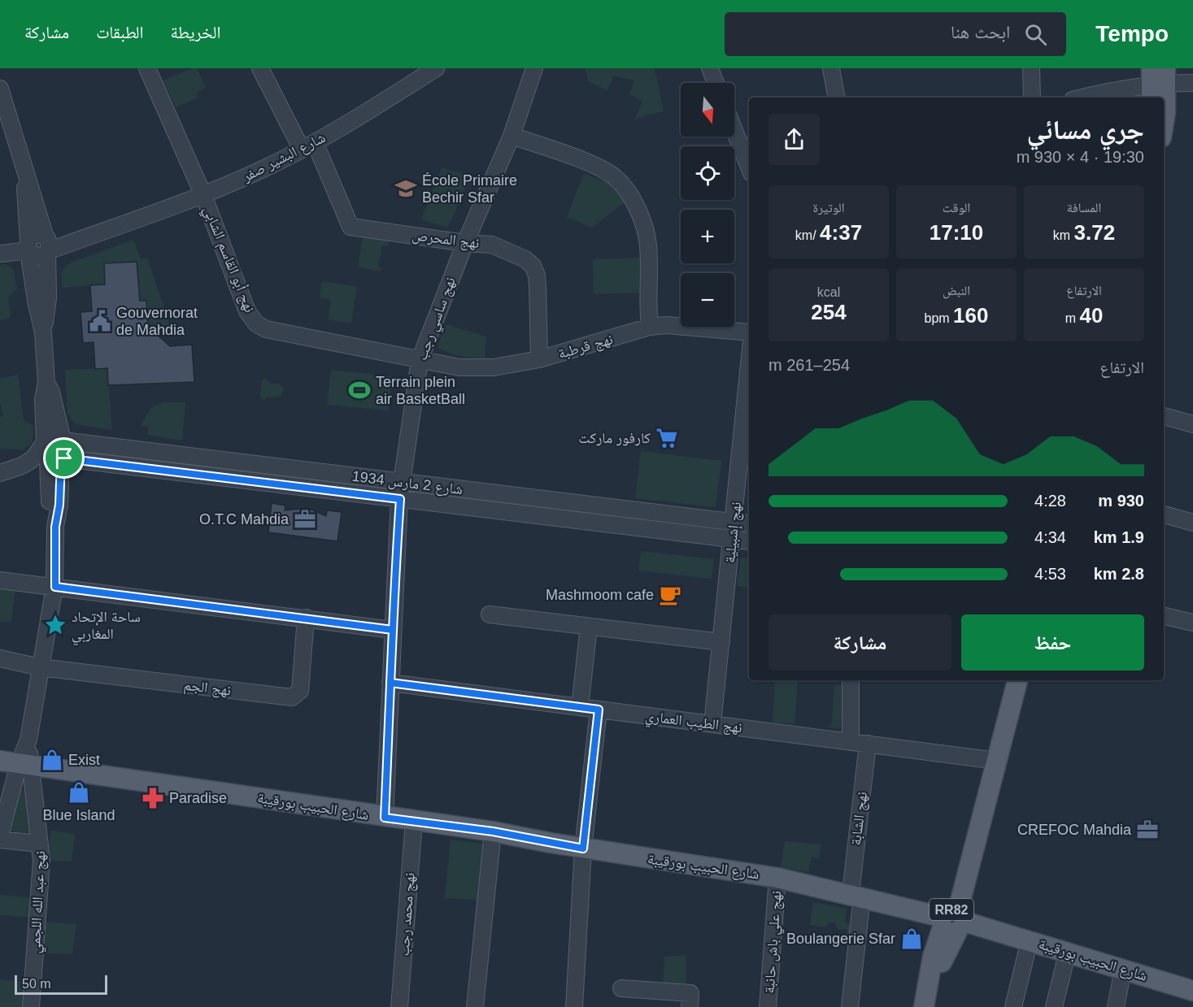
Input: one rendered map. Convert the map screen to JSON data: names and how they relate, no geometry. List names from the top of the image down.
{
  "streets": {
    "main road": ["شارع الحبيب بورقيبة", "RR82"],
    "street": [
      "شارع البشير صفر",
      "نهج المحرص",
      "نهج أبو القاسم الشابي",
      "نهج ساسي رجب",
      "نهج قرطبة",
      "شارع 2 مارس 1934",
      "نهج إشبيلية",
      "نهج الجم",
      "نهج الطيب العماري",
      "نهج الشابة",
      "نهج عبد الله اللجمي",
      "نهج محمد رجب",
      "نهج علي باش حانبة"
    ]
  },
  "crossings": [
    ["شارع البشير صفر", "نهج المحرص"],
    ["شارع البشير صفر", "نهج أبو القاسم الشابي"],
    ["نهج المحرص", "نهج ساسي رجب"],
    ["نهج المحرص", "نهج قرطبة"],
    ["نهج أبو القاسم الشابي", "نهج ساسي رجب"],
    ["نهج أبو القاسم الشابي", "نهج قرطبة"],
    ["نهج ساسي رجب", "نهج قرطبة"],
    ["نهج ساسي رجب", "شارع 2 مارس 1934"],
    ["نهج ساسي رجب", "نهج الطيب العماري"],
    ["نهج ساسي رجب", "شارع الحبيب بورقيبة"],
    ["شارع 2 مارس 1934", "نهج إشبيلية"],
    ["شارع 2 مارس 1934", "نهج عبد الله اللجمي"],
    ["نهج إشبيلية", "نهج الطيب العماري"],
    ["نهج الجم", "نهج عبد الله اللجمي"],
    ["نهج الطيب العماري", "نهج الشابة"],
    ["شارع الحبيب بورقيبة", "نهج الشابة"],
    ["شارع الحبيب بورقيبة", "نهج عبد الله اللجمي"],
    ["شارع الحبيب بورقيبة", "نهج محمد رجب"],
    ["شارع الحبيب بورقيبة", "نهج علي باش حانبة"]
  ],
  "places": {
    "school or university": ["École Primaire Bechir Sfar"],
    "public building": ["Gouvernorat de Mahdia"],
    "sports": ["Terrain plein air BasketBall"],
    "supermarket": ["كارفور ماركت"],
    "office": ["O.T.C Mahdia", "CREFOC Mahdia"],
    "cafe": ["Mashmoom cafe"],
    "place": ["ساحة الإتحاد المغاربي"],
    "shop": ["Exist", "Blue Island", "Boulangerie Sfar"],
    "pharmacy": ["Paradise"]
  },
  "scale_bar": "50 m",
  "north": "bottom",
  "page": {
    "header": "Tempo",
    "search": "ابحث هنا",
    "nav": ["الخريطة", "الطبقات", "مشاركة"],
    "map_buttons": ["+", "−"],
    "heading": ["جري مسائي", "19:30 · 4 × 930 m"],
    "stats": [
      ["المسافة", "3.72 km"],
      ["الوقت", "17:10"],
      ["الوتيرة", "4:37 /km"],
      ["الارتفاع", "40 m"],
      ["النبض", "160 bpm"],
      ["kcal", "254"]
    ],
    "chart": ["الارتفاع", "254–261 m"],
    "list": [
      {
        "name": "930 m",
        "note": "4:28"
      },
      {
        "name": "1.9 km",
        "note": "4:34"
      },
      {
        "name": "2.8 km",
        "note": "4:53"
      }
    ],
    "buttons": ["حفظ", "مشاركة"],
    "scale": "50 m"
  }
}
